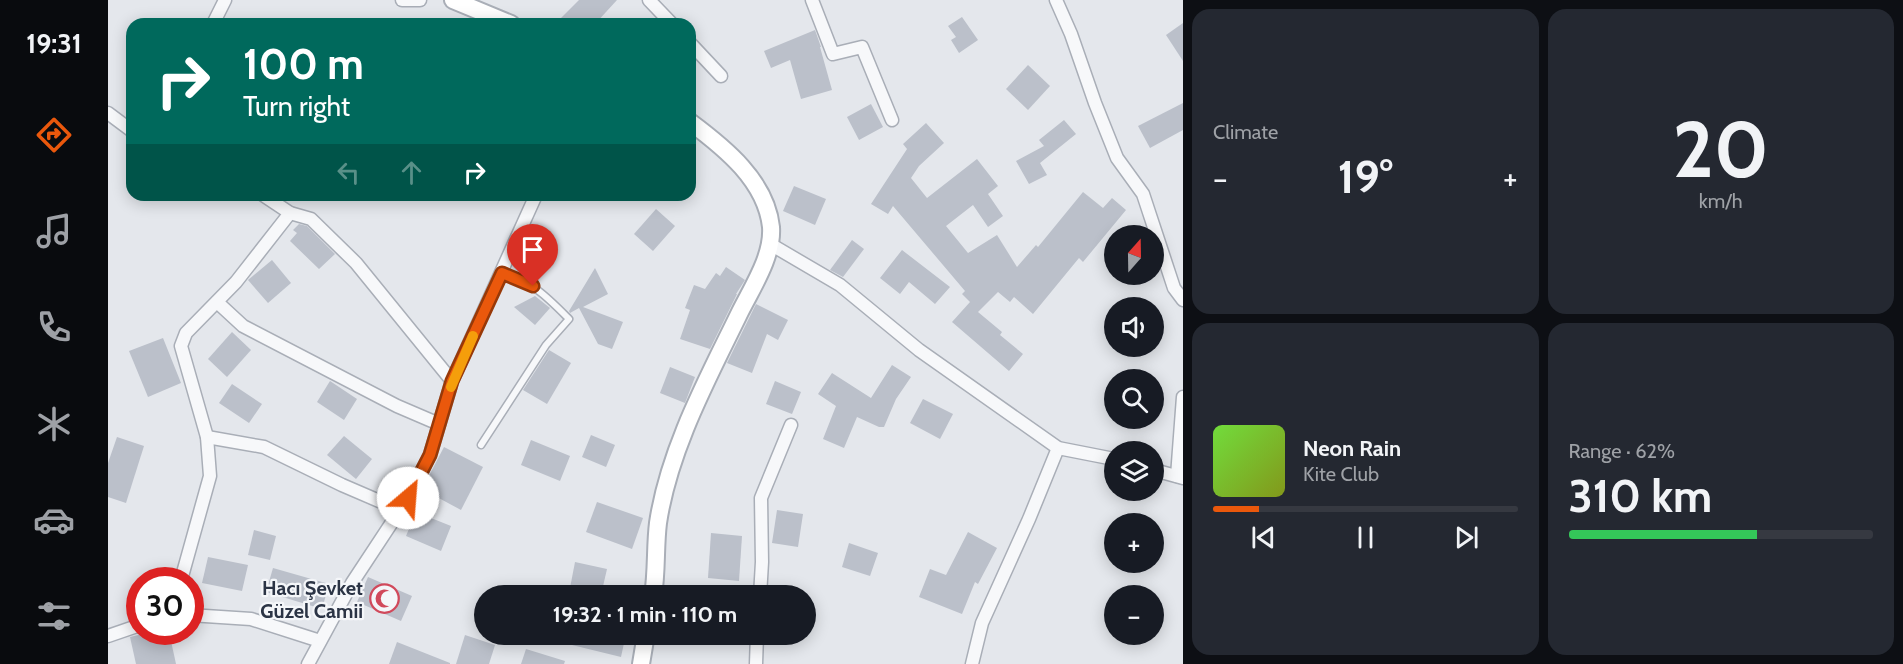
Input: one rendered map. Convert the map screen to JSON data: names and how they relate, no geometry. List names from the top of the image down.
{
  "places": {
    "mosque": ["Hacı Şevket Güzel Camii"]
  },
  "north": "top",
  "page": {
    "tabs": "19:31",
    "tile": [
      "Climate",
      ["20", "km/h"],
      ["Range · 62%", "310 km"]
    ],
    "turn": ["100 m", "Turn right"],
    "heat": ["−", "19°", "+"],
    "map_buttons": ["+", "−"],
    "song": ["Neon Rain", "Kite Club"],
    "limit": "30",
    "trip": "19:32 · 1 min · 110 m"
  }
}
